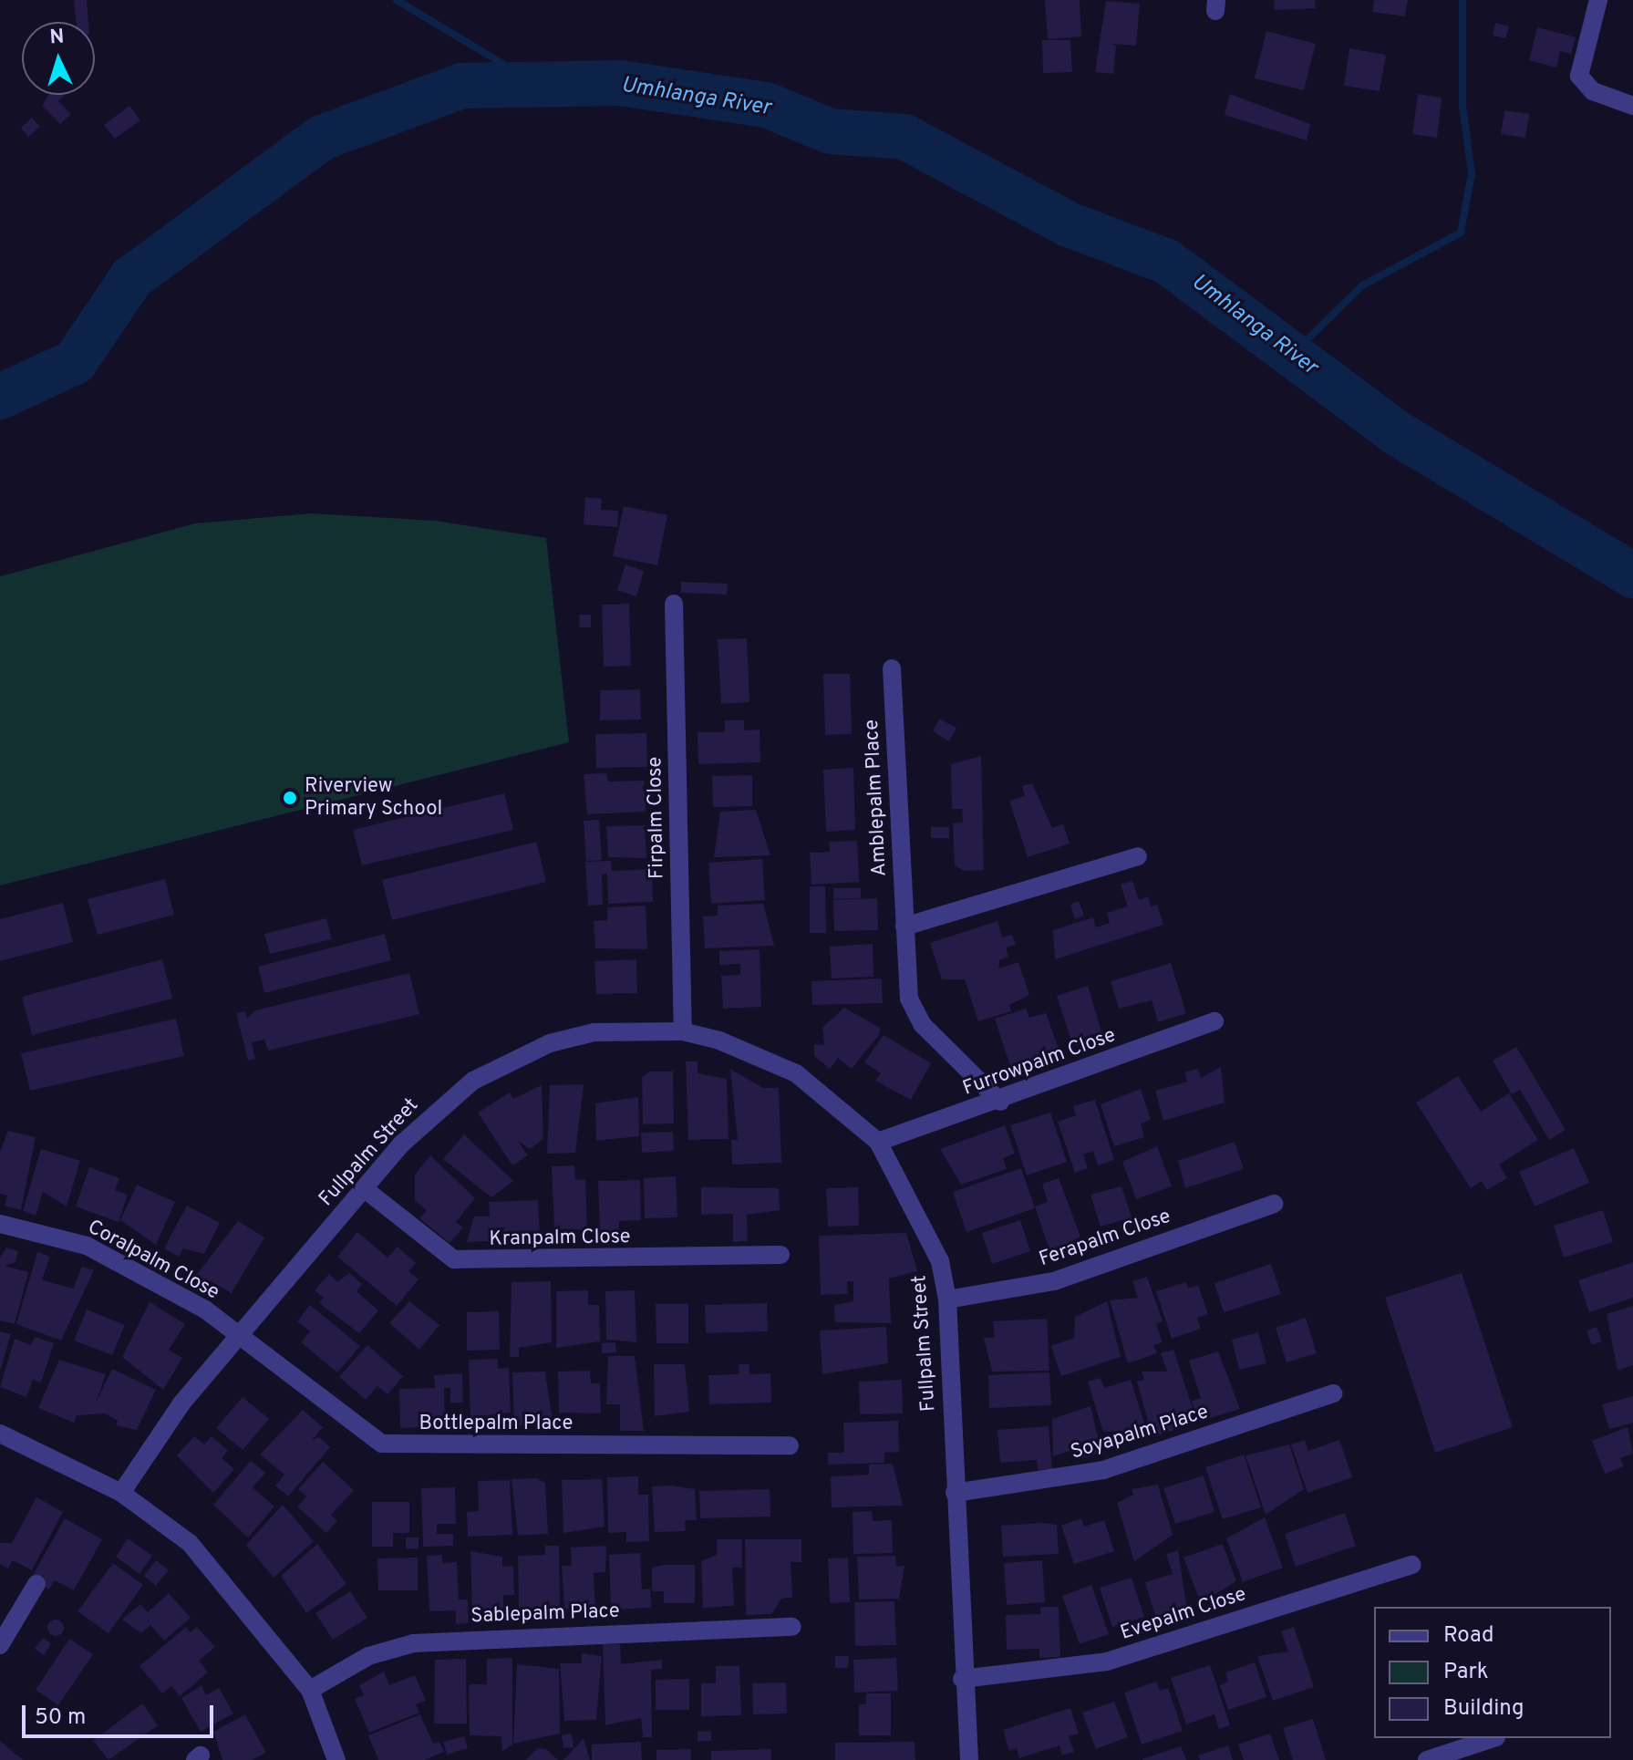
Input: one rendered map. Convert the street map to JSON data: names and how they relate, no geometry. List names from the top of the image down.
{
  "streets": {
    "street": [
      "Amblepalm Place",
      "Firpalm Close",
      "Furrowpalm Close",
      "Fullpalm Street",
      "Kranpalm Close",
      "Ferapalm Close",
      "Coralpalm Close",
      "Bottlepalm Place",
      "Soyapalm Place",
      "Sablepalm Place",
      "Evepalm Close"
    ]
  },
  "crossings": [
    ["Amblepalm Place", "Furrowpalm Close"],
    ["Firpalm Close", "Fullpalm Street"],
    ["Furrowpalm Close", "Fullpalm Street"],
    ["Fullpalm Street", "Kranpalm Close"],
    ["Fullpalm Street", "Ferapalm Close"],
    ["Fullpalm Street", "Coralpalm Close"],
    ["Fullpalm Street", "Bottlepalm Place"],
    ["Fullpalm Street", "Soyapalm Place"],
    ["Fullpalm Street", "Evepalm Close"],
    ["Coralpalm Close", "Bottlepalm Place"]
  ],
  "water": ["Umhlanga River"],
  "places": ["Riverview Primary School"],
  "legend": ["Road", "Park", "Building"],
  "scale_bar": "50 m",
  "north": "top"
}
